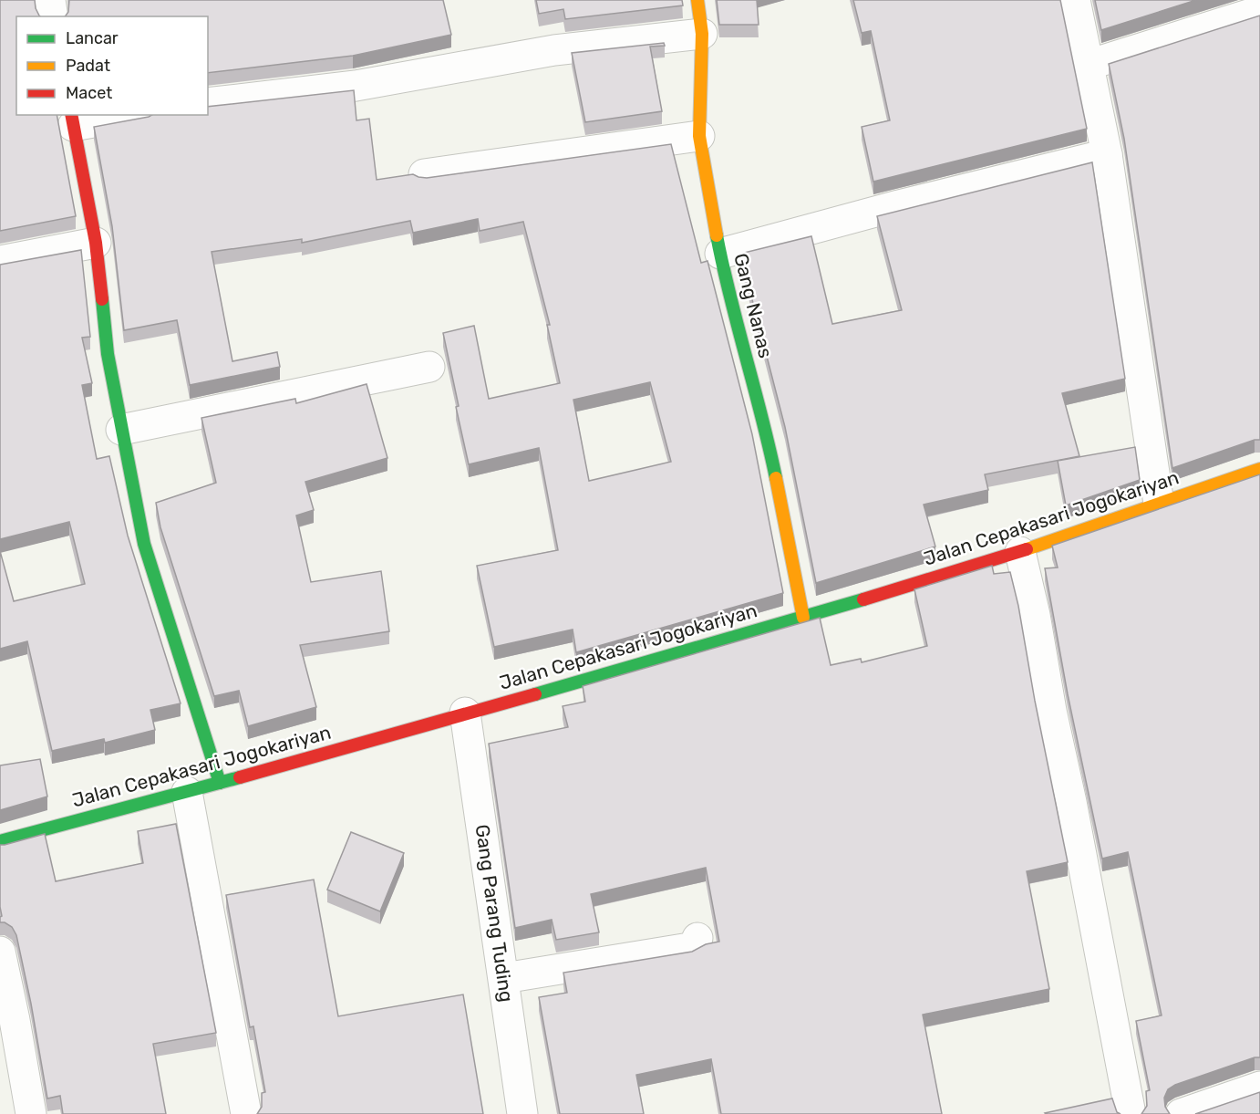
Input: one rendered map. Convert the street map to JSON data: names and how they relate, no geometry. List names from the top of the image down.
{
  "streets": {
    "street": ["Gang Nanas", "Jalan Cepakasari Jogokariyan", "Gang Parang Tuding"]
  },
  "crossings": [
    ["Gang Nanas", "Jalan Cepakasari Jogokariyan"],
    ["Jalan Cepakasari Jogokariyan", "Gang Parang Tuding"]
  ],
  "legend": ["Lancar", "Padat", "Macet"]
}
